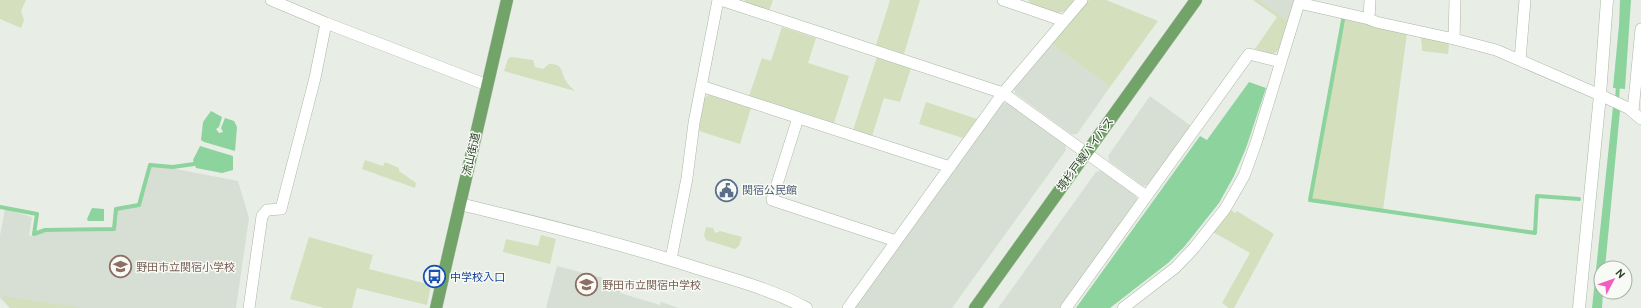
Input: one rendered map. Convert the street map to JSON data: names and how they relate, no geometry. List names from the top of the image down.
{
  "streets": {
    "main road": ["流山街道", "境杉戸線バイパス"]
  },
  "places": {
    "public building": ["関宿公民館"],
    "school or university": ["野田市立関宿小学校", "野田市立関宿中学校"],
    "bus stop": ["中学校入口"]
  },
  "north": "top right"
}
